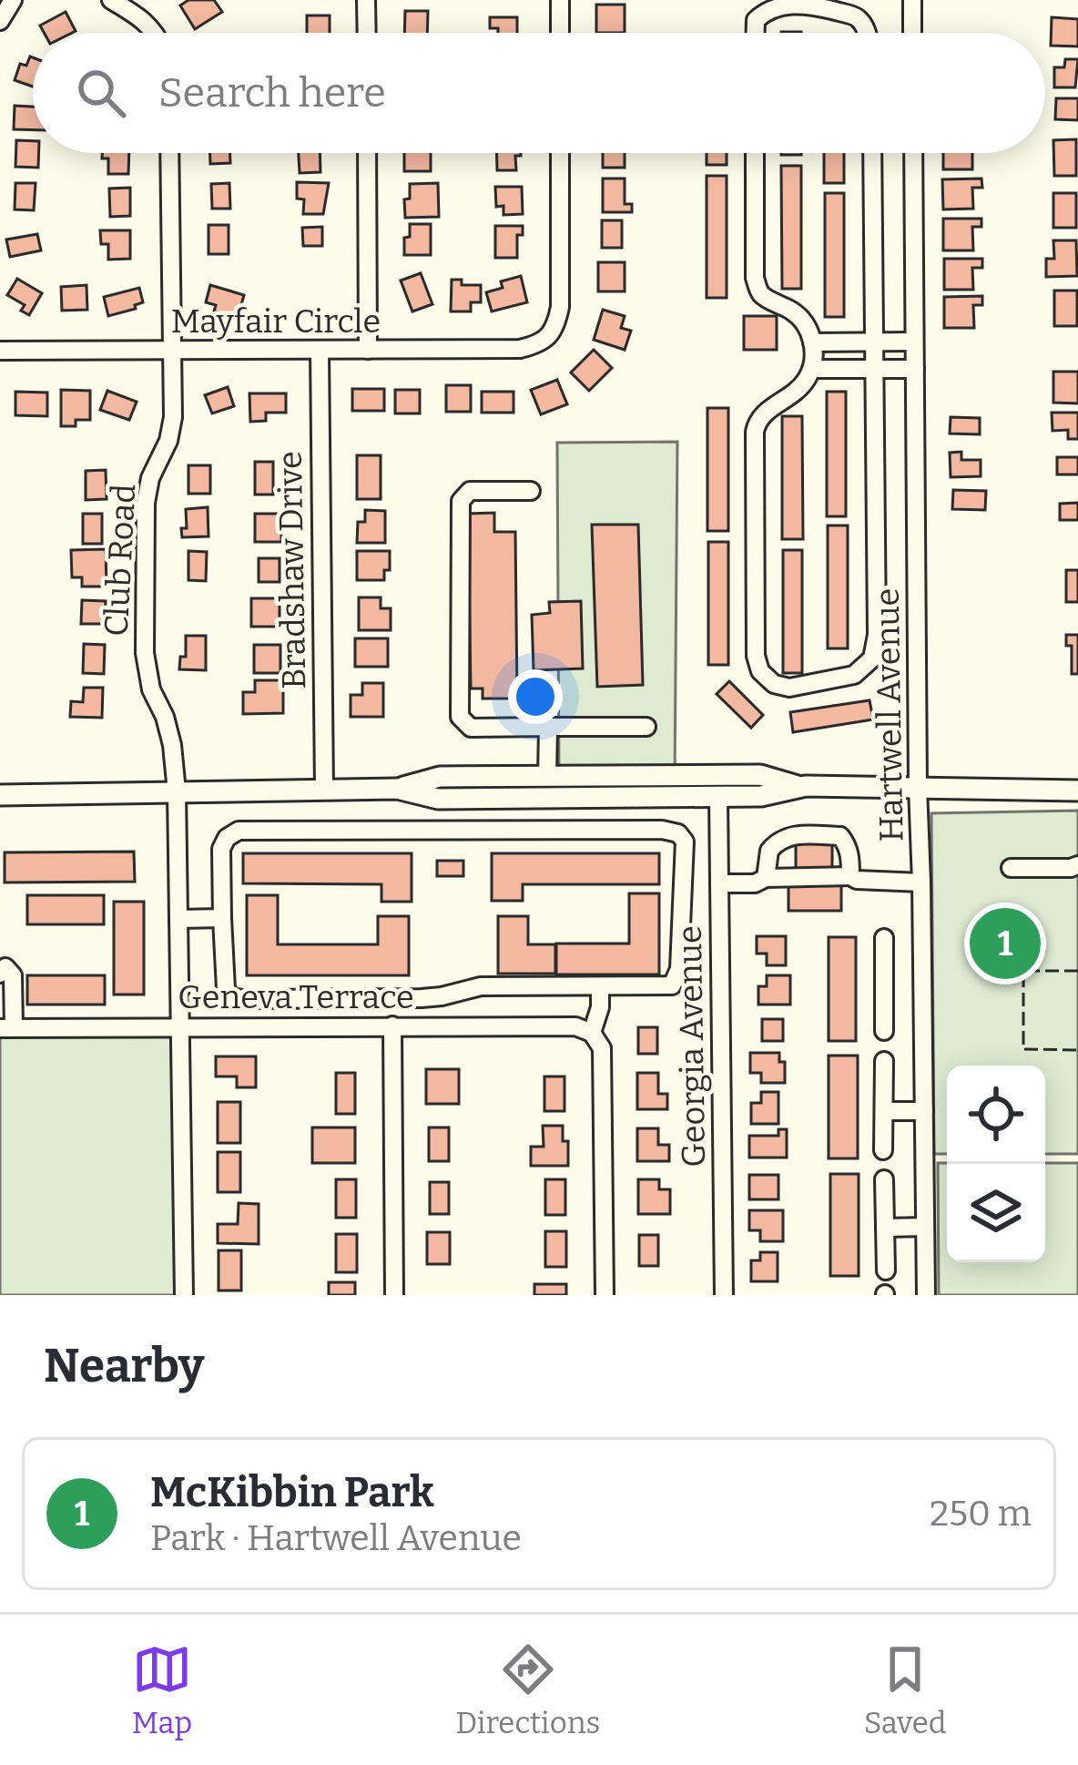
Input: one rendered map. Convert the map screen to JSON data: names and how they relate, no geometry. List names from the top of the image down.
{
  "streets": {
    "street": [
      "Mayfair Circle",
      "Club Road",
      "Bradshaw Drive",
      "Hartwell Avenue",
      "Geneva Terrace",
      "Georgia Avenue"
    ]
  },
  "crossings": [
    ["Mayfair Circle", "Club Road"],
    ["Mayfair Circle", "Bradshaw Drive"],
    ["Club Road", "Geneva Terrace"]
  ],
  "page": {
    "search": "Search here",
    "pins": "1",
    "heading": "Nearby",
    "list": [
      {
        "mark": "1",
        "name": "McKibbin Park",
        "note": "Park · Hartwell Avenue",
        "value": "250 m"
      }
    ],
    "nav": ["Map", "Directions", "Saved"]
  }
}
